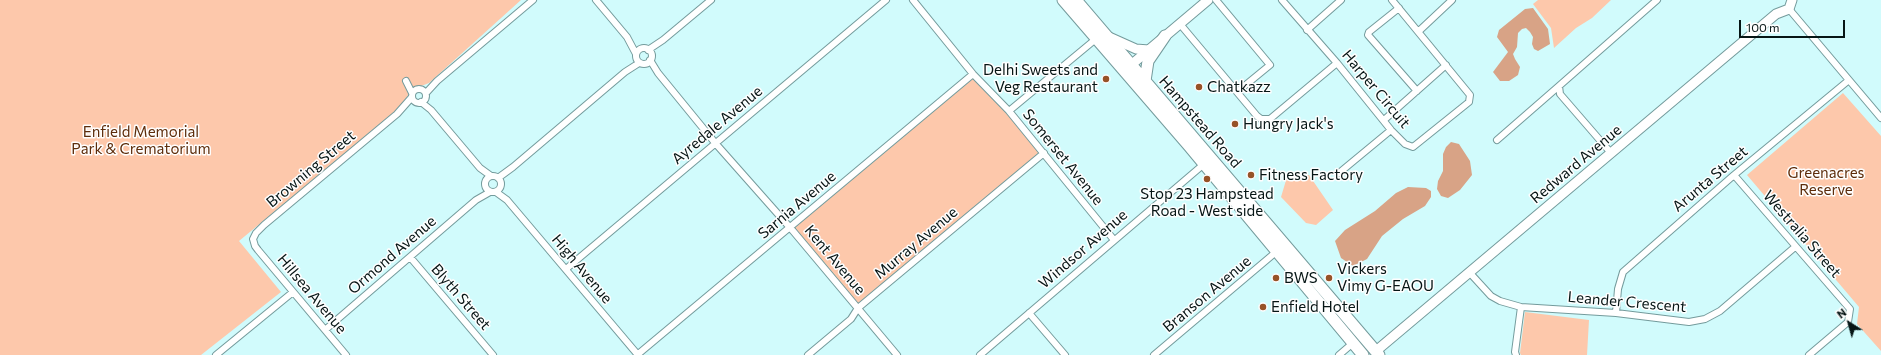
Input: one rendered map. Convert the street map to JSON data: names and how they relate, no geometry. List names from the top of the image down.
{
  "streets": {
    "highway": ["Hampstead Road"],
    "street": [
      "Harper Circuit",
      "Ayredale Avenue",
      "Somerset Avenue",
      "Redward Avenue",
      "Browning Street",
      "Arunta Street",
      "Sarnia Avenue",
      "Westralia Street",
      "Murray Avenue",
      "Windsor Avenue",
      "Ormond Avenue",
      "Kent Avenue",
      "High Avenue",
      "Hillsea Avenue",
      "Branson Avenue",
      "Blyth Street",
      "Leander Crescent"
    ]
  },
  "crossings": [
    ["Hampstead Road", "Redward Avenue"],
    ["Hampstead Road", "Windsor Avenue"],
    ["Hampstead Road", "Branson Avenue"],
    ["Ayredale Avenue", "Kent Avenue"],
    ["Ayredale Avenue", "High Avenue"],
    ["Somerset Avenue", "Sarnia Avenue"],
    ["Somerset Avenue", "Murray Avenue"],
    ["Somerset Avenue", "Windsor Avenue"],
    ["Redward Avenue", "Leander Crescent"],
    ["Browning Street", "High Avenue"],
    ["Browning Street", "Hillsea Avenue"],
    ["Arunta Street", "Westralia Street"],
    ["Arunta Street", "Leander Crescent"],
    ["Sarnia Avenue", "Kent Avenue"],
    ["Sarnia Avenue", "High Avenue"],
    ["Westralia Street", "Leander Crescent"],
    ["Murray Avenue", "Kent Avenue"],
    ["Ormond Avenue", "Kent Avenue"],
    ["Ormond Avenue", "High Avenue"],
    ["Ormond Avenue", "Hillsea Avenue"],
    ["Ormond Avenue", "Blyth Street"]
  ],
  "parks": ["Enfield Memorial Park & Crematorium", "Greenacres Reserve"],
  "places": [
    "Delhi Sweets and Veg Restaurant",
    "Chatkazz",
    "Hungry Jack's",
    "Fitness Factory",
    "Stop 23 Hampstead Road - West side",
    "BWS",
    "Vickers Vimy G-EAOU",
    "Enfield Hotel"
  ],
  "scale_bar": "100 m",
  "north": "top left"
}
